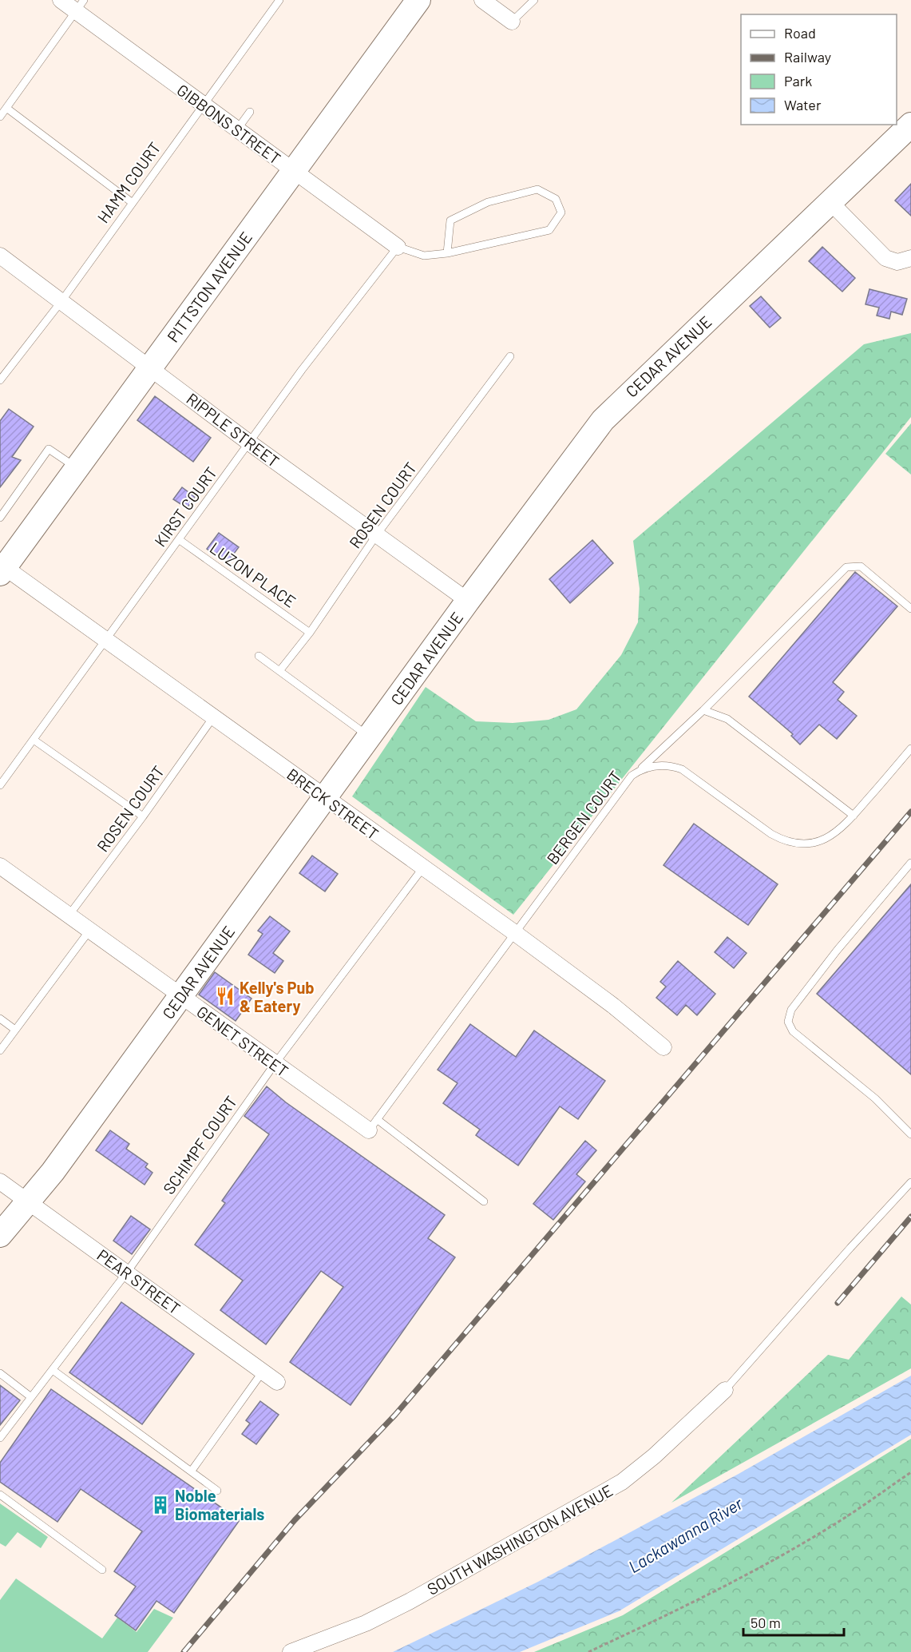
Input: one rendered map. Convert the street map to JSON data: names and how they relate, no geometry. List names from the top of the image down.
{
  "streets": {
    "main road": ["PITTSTON AVENUE", "CEDAR AVENUE"],
    "street": [
      "GIBBONS STREET",
      "RIPPLE STREET",
      "BRECK STREET",
      "GENET STREET",
      "PEAR STREET",
      "SOUTH WASHINGTON AVENUE"
    ],
    "lane": [
      "HAMM COURT",
      "ROSEN COURT",
      "KIRST COURT",
      "LUZON PLACE",
      "BERGEN COURT",
      "SCHIMPF COURT"
    ]
  },
  "crossings": [
    ["GIBBONS STREET", "HAMM COURT"],
    ["GIBBONS STREET", "PITTSTON AVENUE"],
    ["GIBBONS STREET", "KIRST COURT"],
    ["HAMM COURT", "RIPPLE STREET"],
    ["PITTSTON AVENUE", "RIPPLE STREET"],
    ["PITTSTON AVENUE", "BRECK STREET"],
    ["CEDAR AVENUE", "RIPPLE STREET"],
    ["CEDAR AVENUE", "BRECK STREET"],
    ["CEDAR AVENUE", "GENET STREET"],
    ["CEDAR AVENUE", "PEAR STREET"],
    ["RIPPLE STREET", "ROSEN COURT"],
    ["RIPPLE STREET", "KIRST COURT"],
    ["ROSEN COURT", "LUZON PLACE"],
    ["ROSEN COURT", "BRECK STREET"],
    ["ROSEN COURT", "GENET STREET"],
    ["KIRST COURT", "LUZON PLACE"],
    ["KIRST COURT", "BRECK STREET"],
    ["BRECK STREET", "BERGEN COURT"],
    ["BRECK STREET", "SCHIMPF COURT"],
    ["BERGEN COURT", "GENET STREET"],
    ["GENET STREET", "SCHIMPF COURT"],
    ["SCHIMPF COURT", "PEAR STREET"]
  ],
  "water": ["Lackawanna River"],
  "places": {
    "restaurant": ["Kelly's Pub & Eatery"],
    "building": ["Noble Biomaterials"]
  },
  "legend": [
    "Road",
    "Railway",
    "Park",
    "Water"
  ],
  "scale_bar": "50 m"
}
